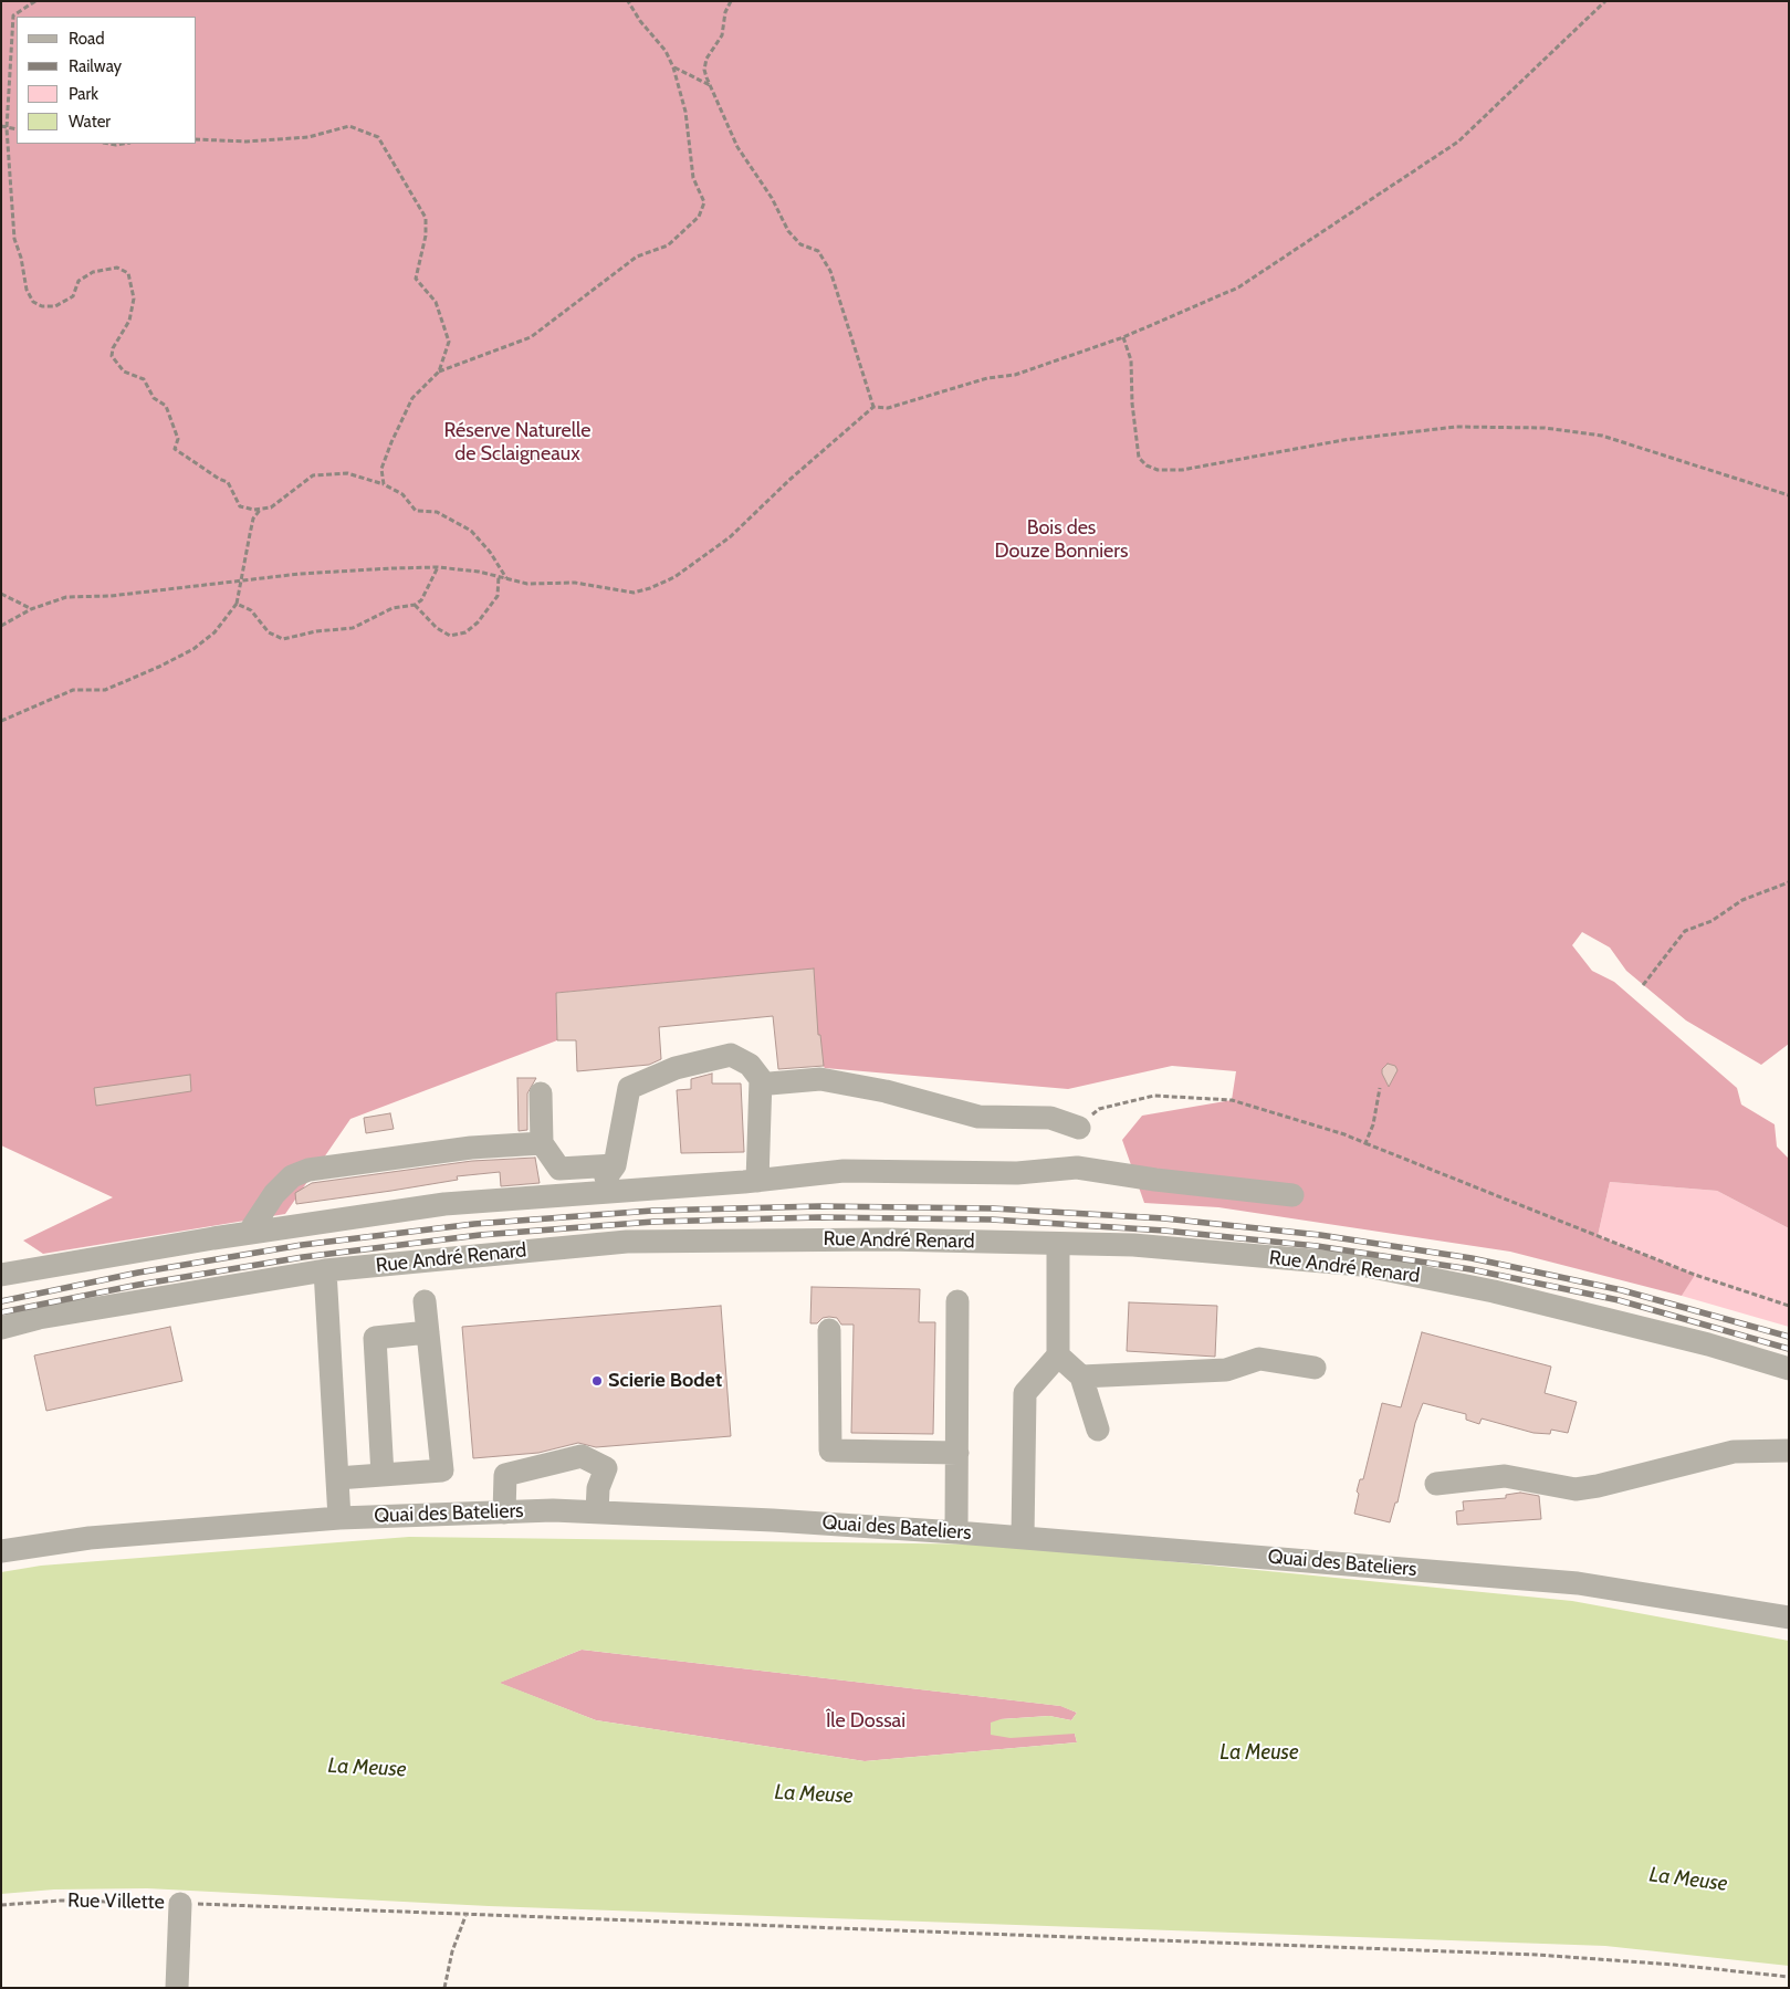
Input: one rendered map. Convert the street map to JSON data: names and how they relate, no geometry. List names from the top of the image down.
{
  "streets": {
    "street": ["Rue André Renard", "Quai des Bateliers", "Rue Villette"]
  },
  "water": ["La Meuse"],
  "parks": ["Réserve Naturelle de Sclaigneaux", "Bois des Douze Bonniers", "Île Dossai"],
  "places": ["Scierie Bodet"],
  "legend": [
    "Road",
    "Railway",
    "Park",
    "Water"
  ]
}
